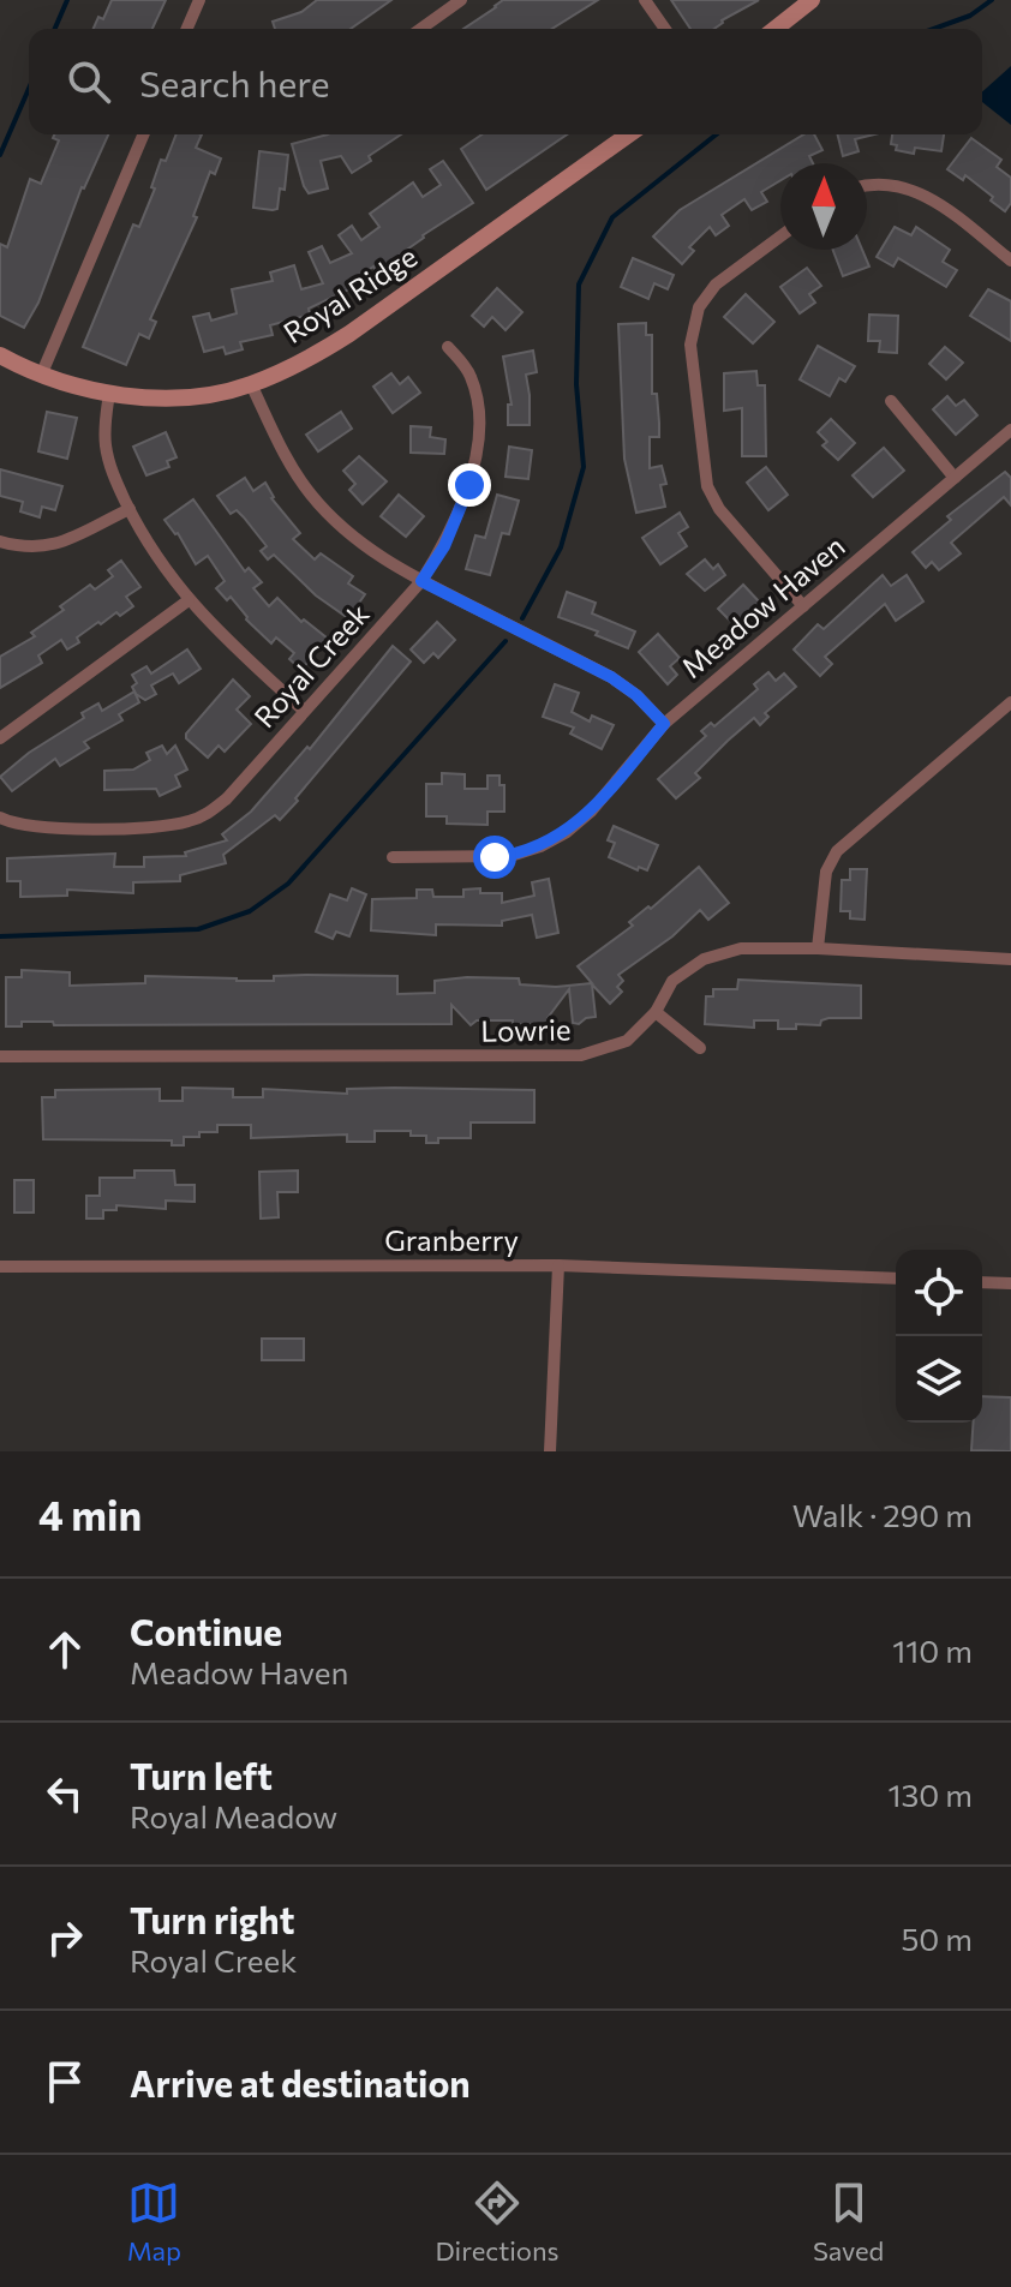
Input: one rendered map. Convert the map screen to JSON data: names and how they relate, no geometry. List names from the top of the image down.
{
  "streets": {
    "street": [
      "Royal Ridge",
      "Meadow Haven",
      "Royal Creek",
      "Lowrie",
      "Granberry"
    ]
  },
  "north": "top",
  "page": {
    "search": "Search here",
    "heading": ["4 min", "Walk · 290 m"],
    "list": [
      ["Continue", "Meadow Haven", "110 m"],
      ["Turn left", "Royal Meadow", "130 m"],
      ["Turn right", "Royal Creek", "50 m"],
      "Arrive at destination"
    ],
    "nav": ["Map", "Directions", "Saved"]
  }
}
